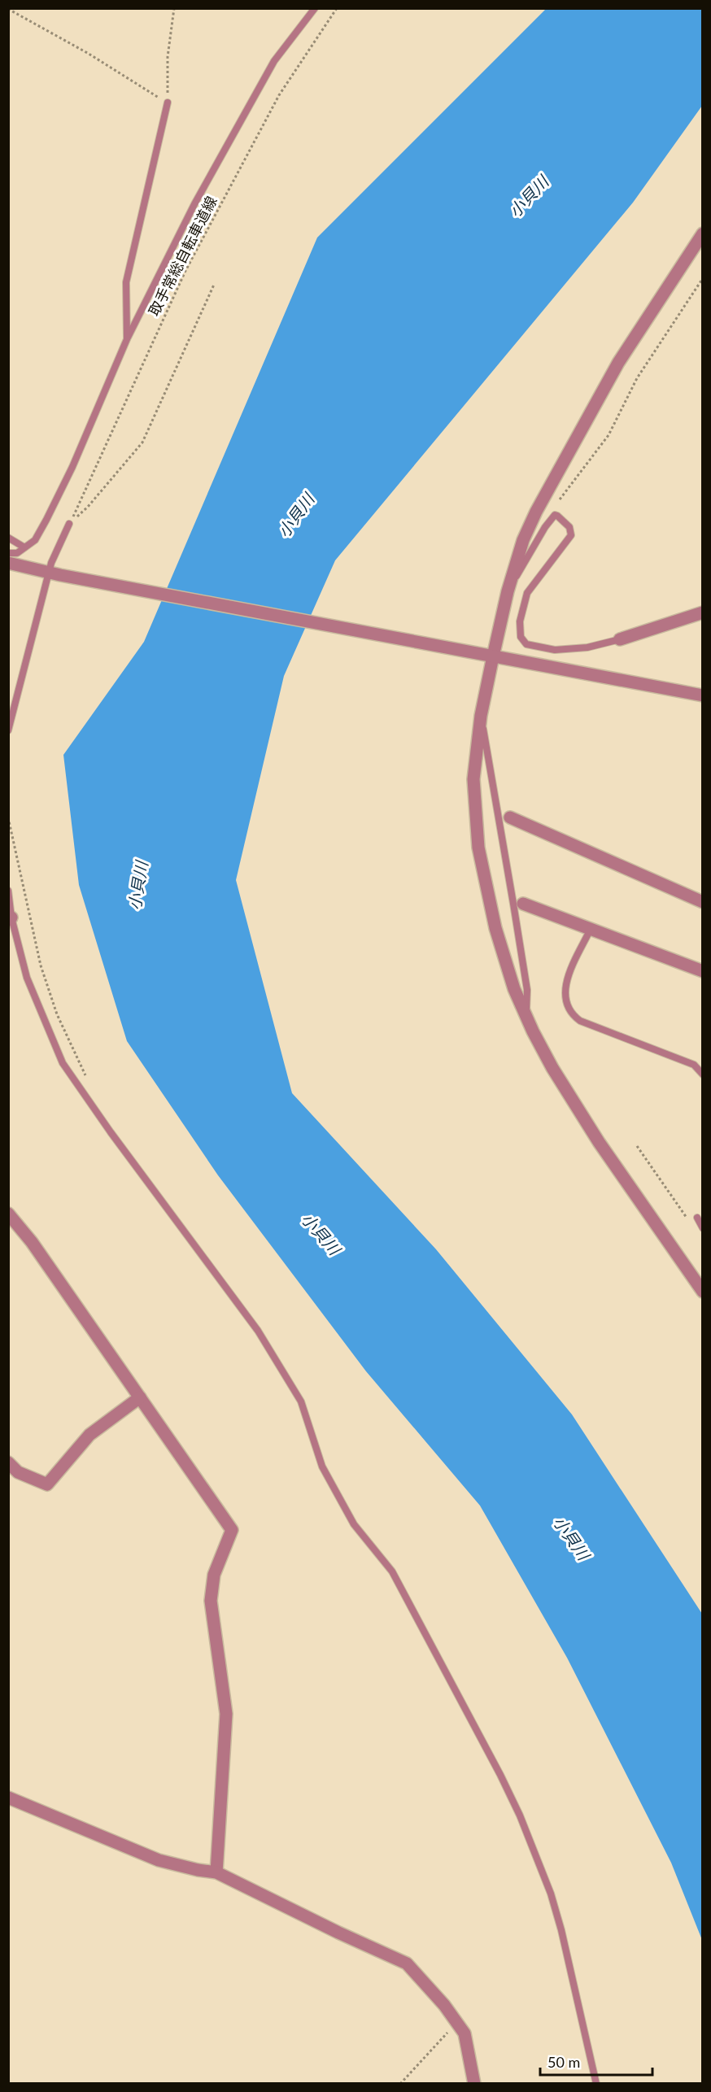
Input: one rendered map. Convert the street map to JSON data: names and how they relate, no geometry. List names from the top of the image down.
{
  "streets": {
    "path": ["取手常総自転車道線"]
  },
  "water": ["小貝川"],
  "scale_bar": "50 m"
}
